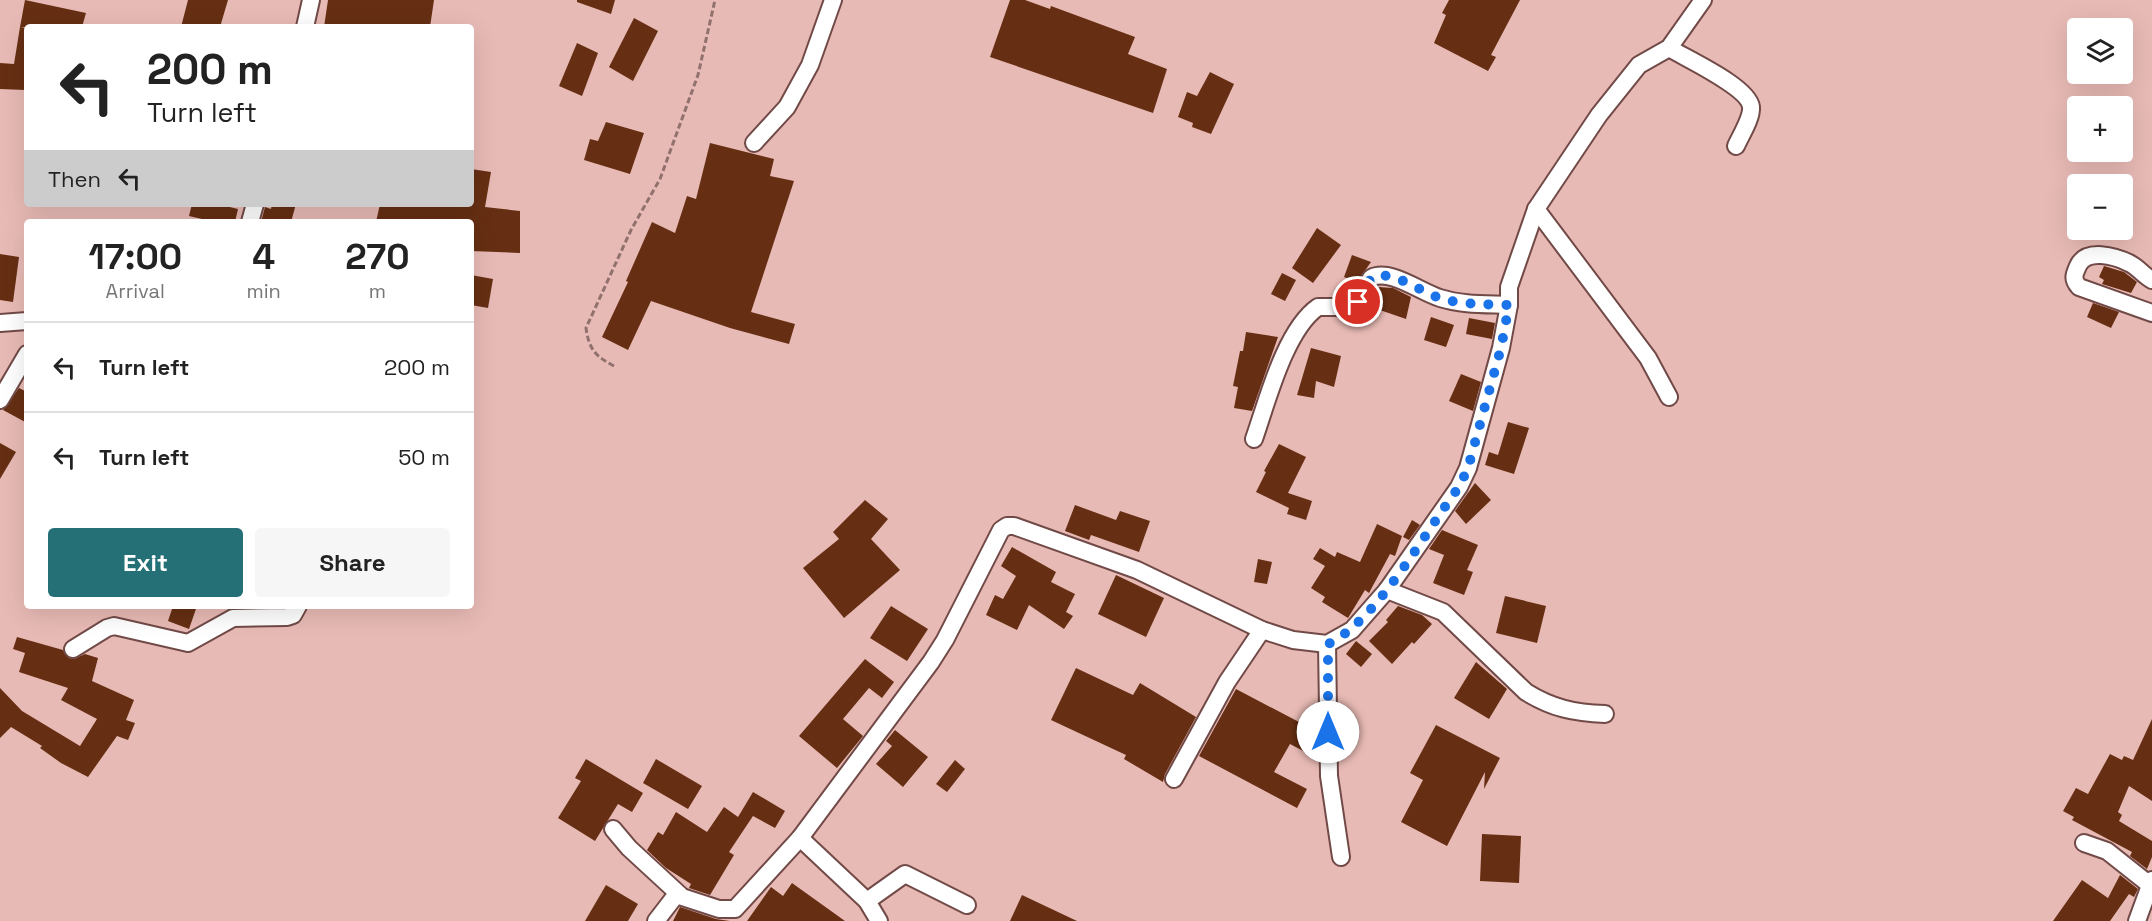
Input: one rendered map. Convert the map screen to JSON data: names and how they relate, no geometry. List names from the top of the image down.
{
  "page": {
    "map_buttons": ["+", "−"],
    "turn": ["200 m", "Turn left"],
    "then": "Then",
    "eta": [
      "17:00",
      "Arrival",
      "4",
      "min",
      "270",
      "m"
    ],
    "list": [
      {
        "name": "Turn left",
        "value": "200 m"
      },
      {
        "name": "Turn left",
        "value": "50 m"
      }
    ],
    "buttons": ["Exit", "Share"]
  }
}
